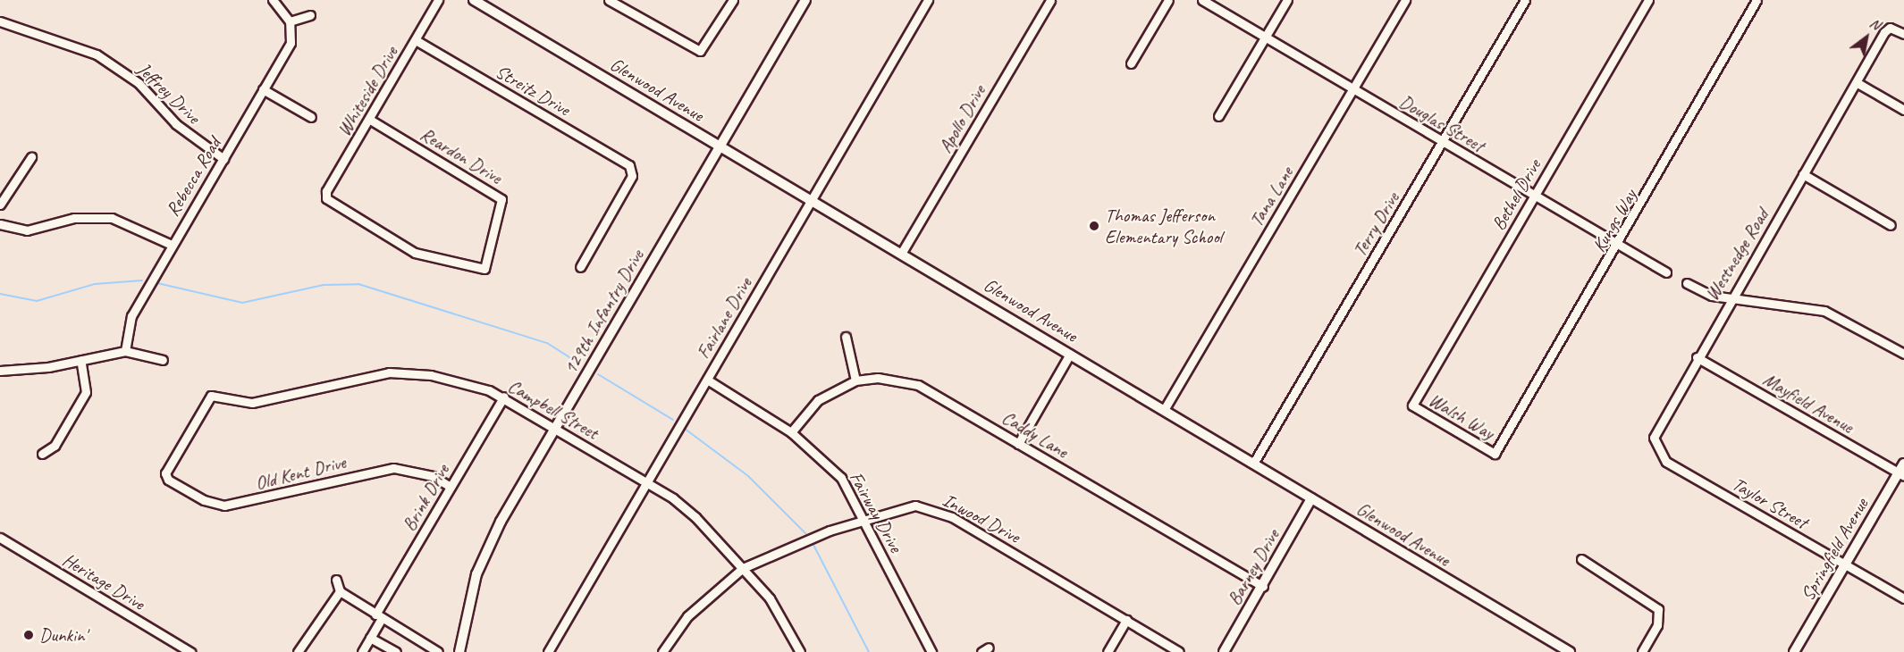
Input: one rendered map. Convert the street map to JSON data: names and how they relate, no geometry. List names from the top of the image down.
{
  "streets": {
    "street": [
      "Glenwood Avenue",
      "Streitz Drive",
      "Whiteside Drive",
      "Jeffrey Drive",
      "Apollo Drive",
      "Douglas Street",
      "Reardon Drive",
      "Rebecca Road",
      "Bethel Drive",
      "Tana Lane",
      "Kungs Way",
      "Terry Drive",
      "Westnedge Road",
      "129th Infantry Drive",
      "Fairlane Drive",
      "Mayfield Avenue",
      "Campbell Street",
      "Walsh Way",
      "Caddy Lane",
      "Old Kent Drive",
      "Brink Drive",
      "Taylor Street",
      "Fairway Drive",
      "Inwood Drive",
      "Springfield Avenue",
      "Barney Drive",
      "Heritage Drive"
    ]
  },
  "crossings": [
    ["Glenwood Avenue", "Apollo Drive"],
    ["Glenwood Avenue", "Tana Lane"],
    ["Glenwood Avenue", "Terry Drive"],
    ["Glenwood Avenue", "129th Infantry Drive"],
    ["Glenwood Avenue", "Fairlane Drive"],
    ["Glenwood Avenue", "Barney Drive"],
    ["Streitz Drive", "Whiteside Drive"],
    ["Whiteside Drive", "Reardon Drive"],
    ["Jeffrey Drive", "Rebecca Road"],
    ["Douglas Street", "Bethel Drive"],
    ["Douglas Street", "Tana Lane"],
    ["Douglas Street", "Kungs Way"],
    ["Douglas Street", "Terry Drive"],
    ["Bethel Drive", "Walsh Way"],
    ["Kungs Way", "Walsh Way"],
    ["Westnedge Road", "Mayfield Avenue"],
    ["Westnedge Road", "Taylor Street"],
    ["129th Infantry Drive", "Campbell Street"],
    ["Fairlane Drive", "Campbell Street"],
    ["Fairlane Drive", "Fairway Drive"],
    ["Mayfield Avenue", "Springfield Avenue"],
    ["Campbell Street", "Old Kent Drive"],
    ["Campbell Street", "Brink Drive"],
    ["Campbell Street", "Inwood Drive"],
    ["Caddy Lane", "Fairway Drive"],
    ["Caddy Lane", "Barney Drive"],
    ["Old Kent Drive", "Brink Drive"],
    ["Taylor Street", "Springfield Avenue"],
    ["Fairway Drive", "Inwood Drive"]
  ],
  "places": ["Thomas Jefferson Elementary School", "Dunkin'"],
  "north": "top right"
}
